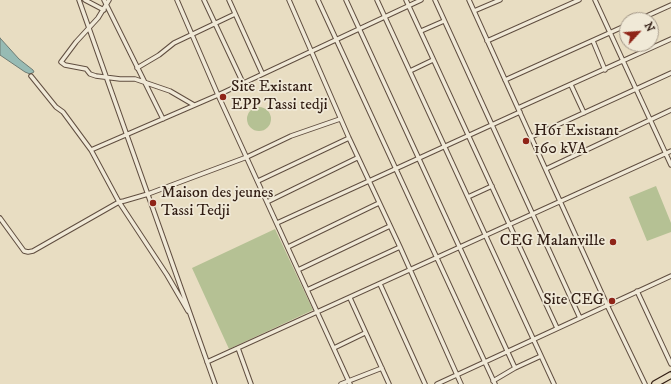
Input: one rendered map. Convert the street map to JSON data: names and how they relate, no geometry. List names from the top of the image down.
{
  "places": [
    "Site Existant EPP Tassi tedji",
    "H61 Existant 160 kVA",
    "Maison des jeunes Tassi Tedji",
    "CEG Malanville",
    "Site CEG"
  ],
  "north": "top right"
}
